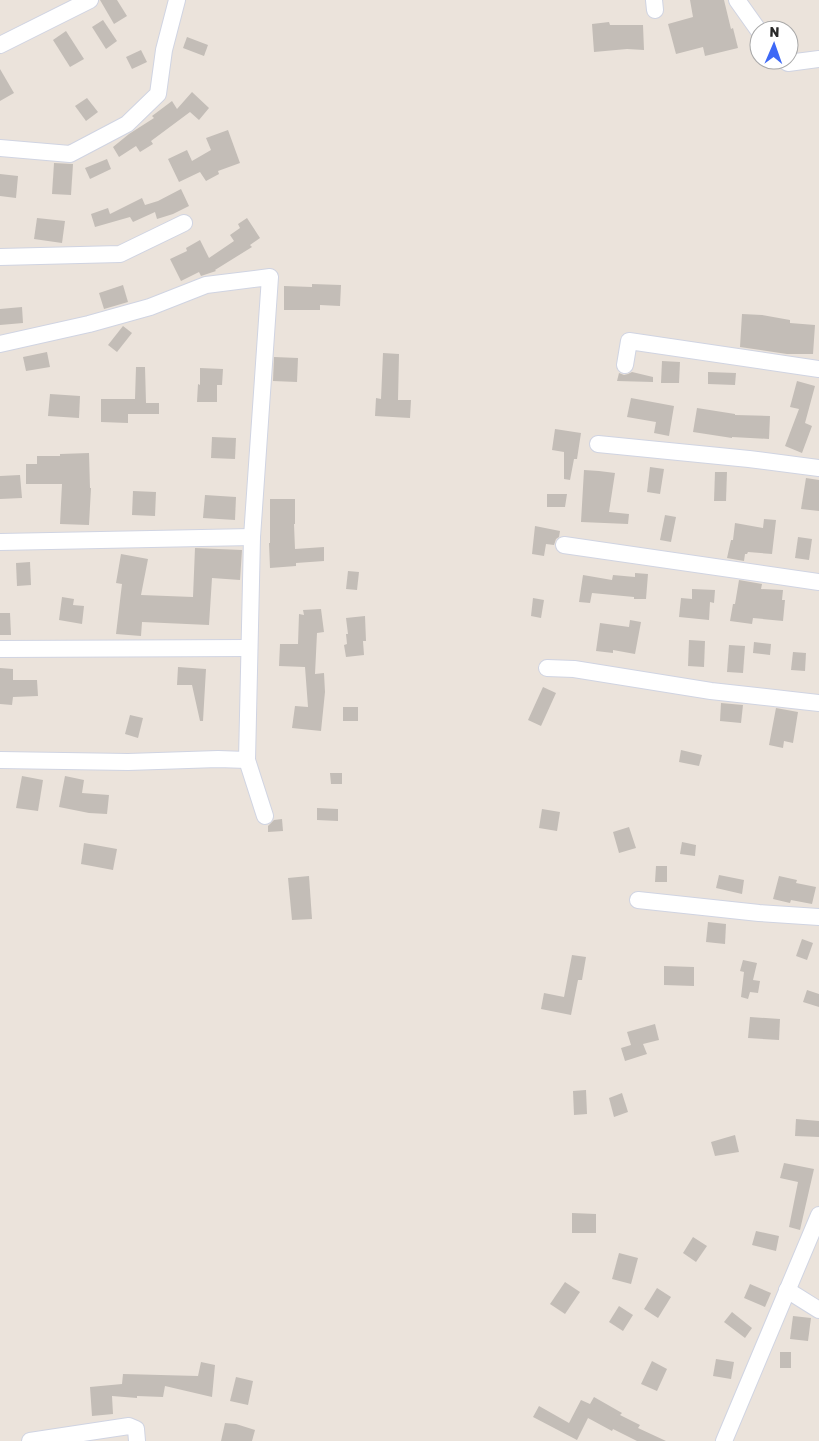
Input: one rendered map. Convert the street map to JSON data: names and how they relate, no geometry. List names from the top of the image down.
{
  "north": "top"
}
